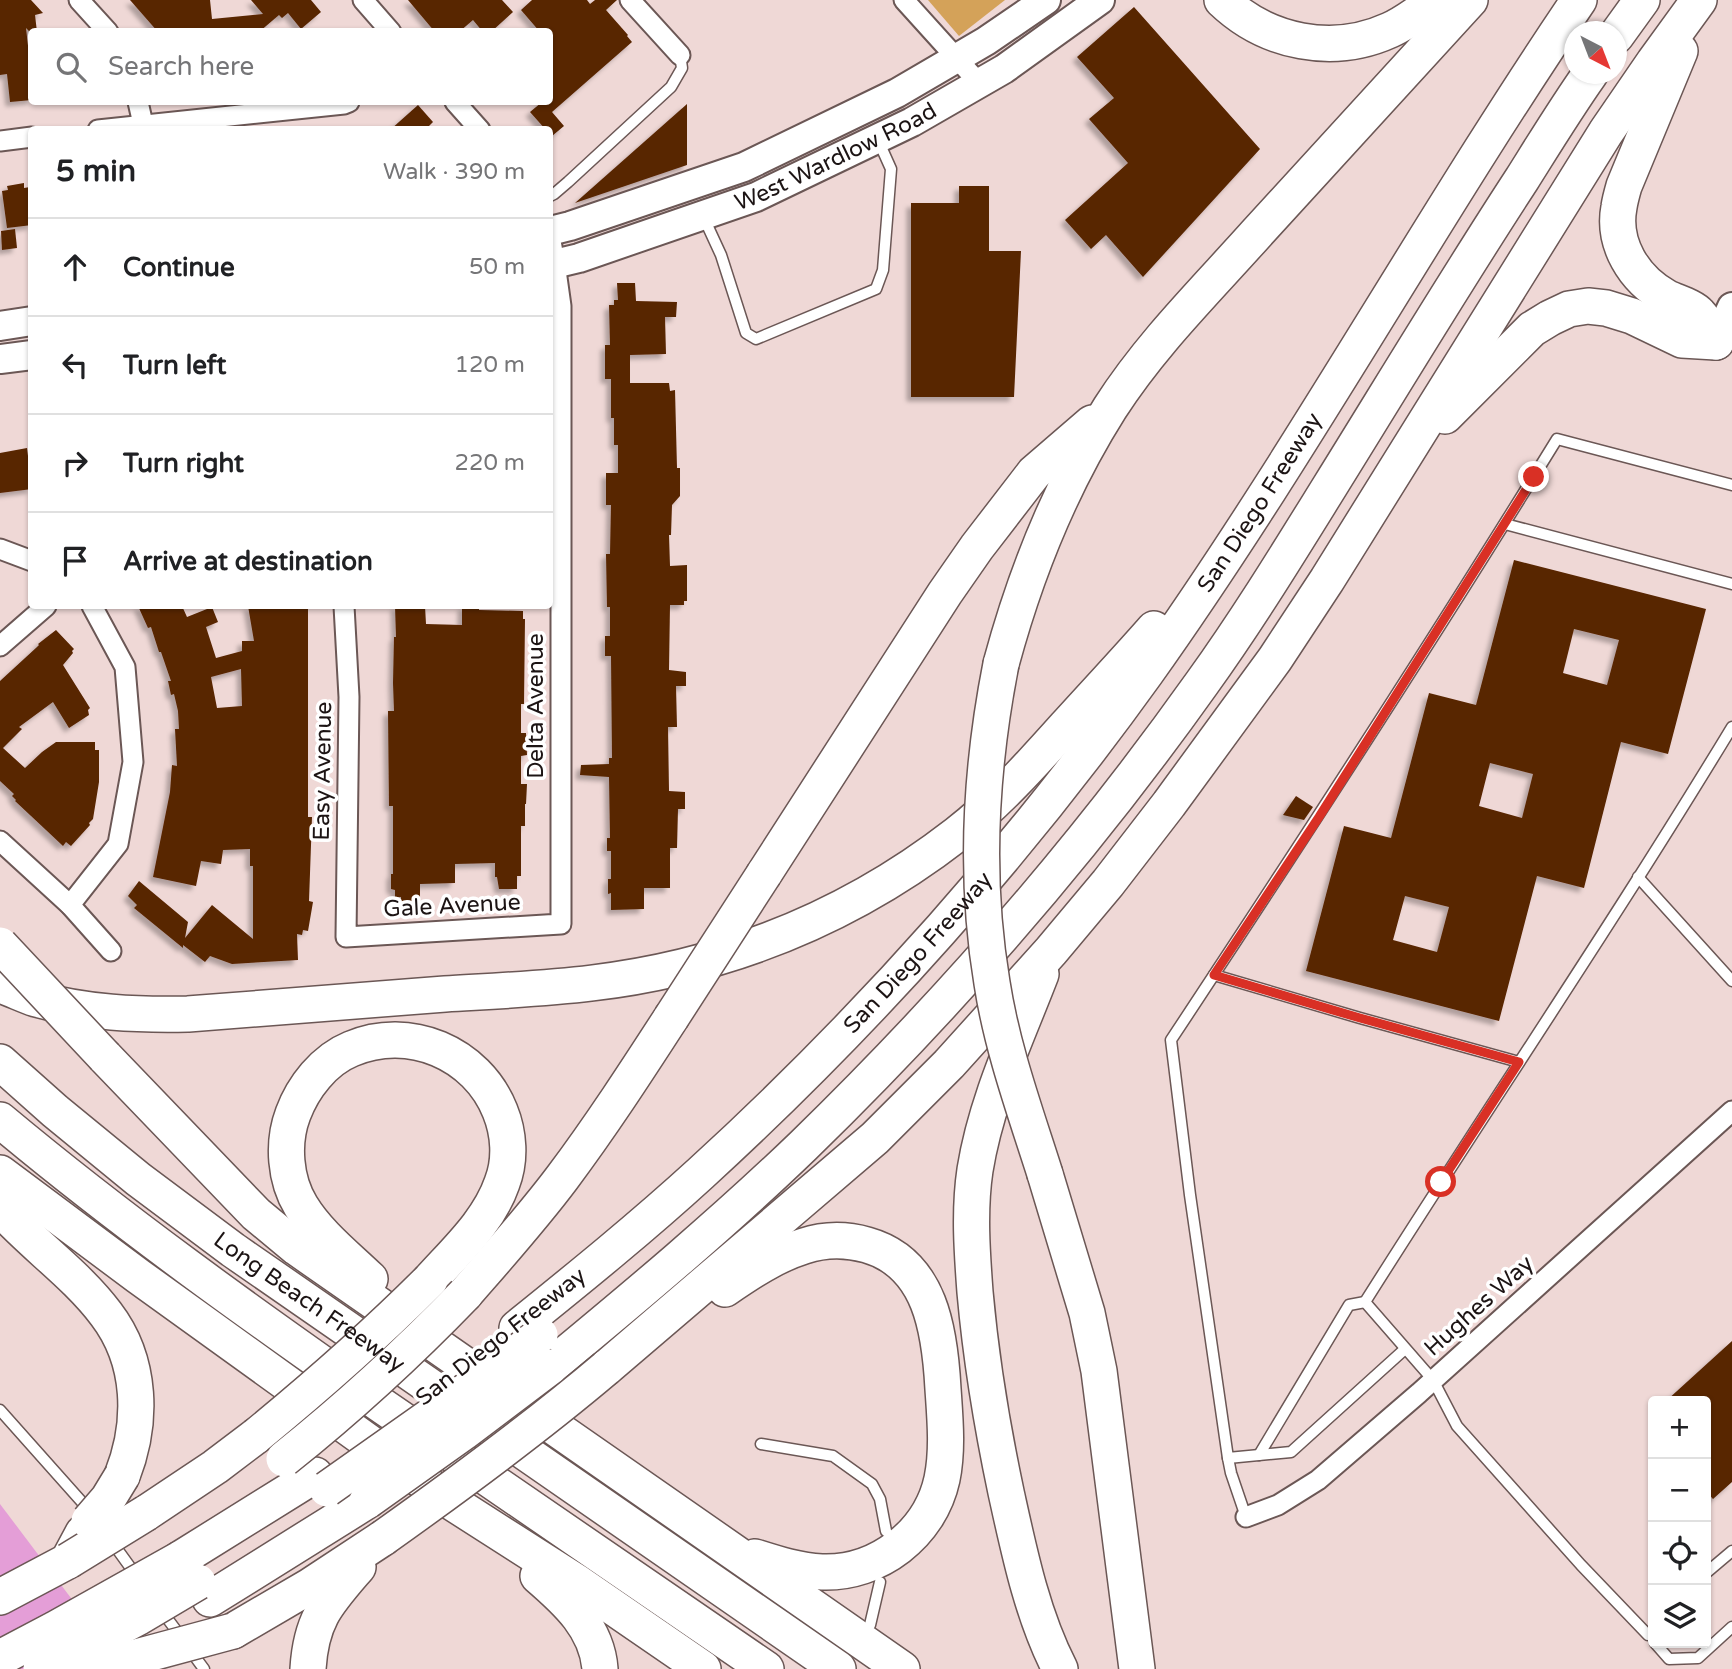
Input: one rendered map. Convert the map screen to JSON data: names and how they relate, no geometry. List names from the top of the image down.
{
  "streets": {
    "highway": ["San Diego Freeway", "Long Beach Freeway"],
    "main road": ["West Wardlow Road"],
    "street": [
      "Delta Avenue",
      "Easy Avenue",
      "Gale Avenue",
      "Hughes Way"
    ]
  },
  "crossings": [
    ["Delta Avenue", "Gale Avenue"],
    ["Easy Avenue", "Gale Avenue"]
  ],
  "north": "bottom right",
  "page": {
    "search": "Search here",
    "heading": ["5 min", "Walk · 390 m"],
    "list": [
      ["Continue", "50 m"],
      ["Turn left", "120 m"],
      ["Turn right", "220 m"],
      "Arrive at destination"
    ],
    "map_buttons": ["+", "−"]
  }
}
